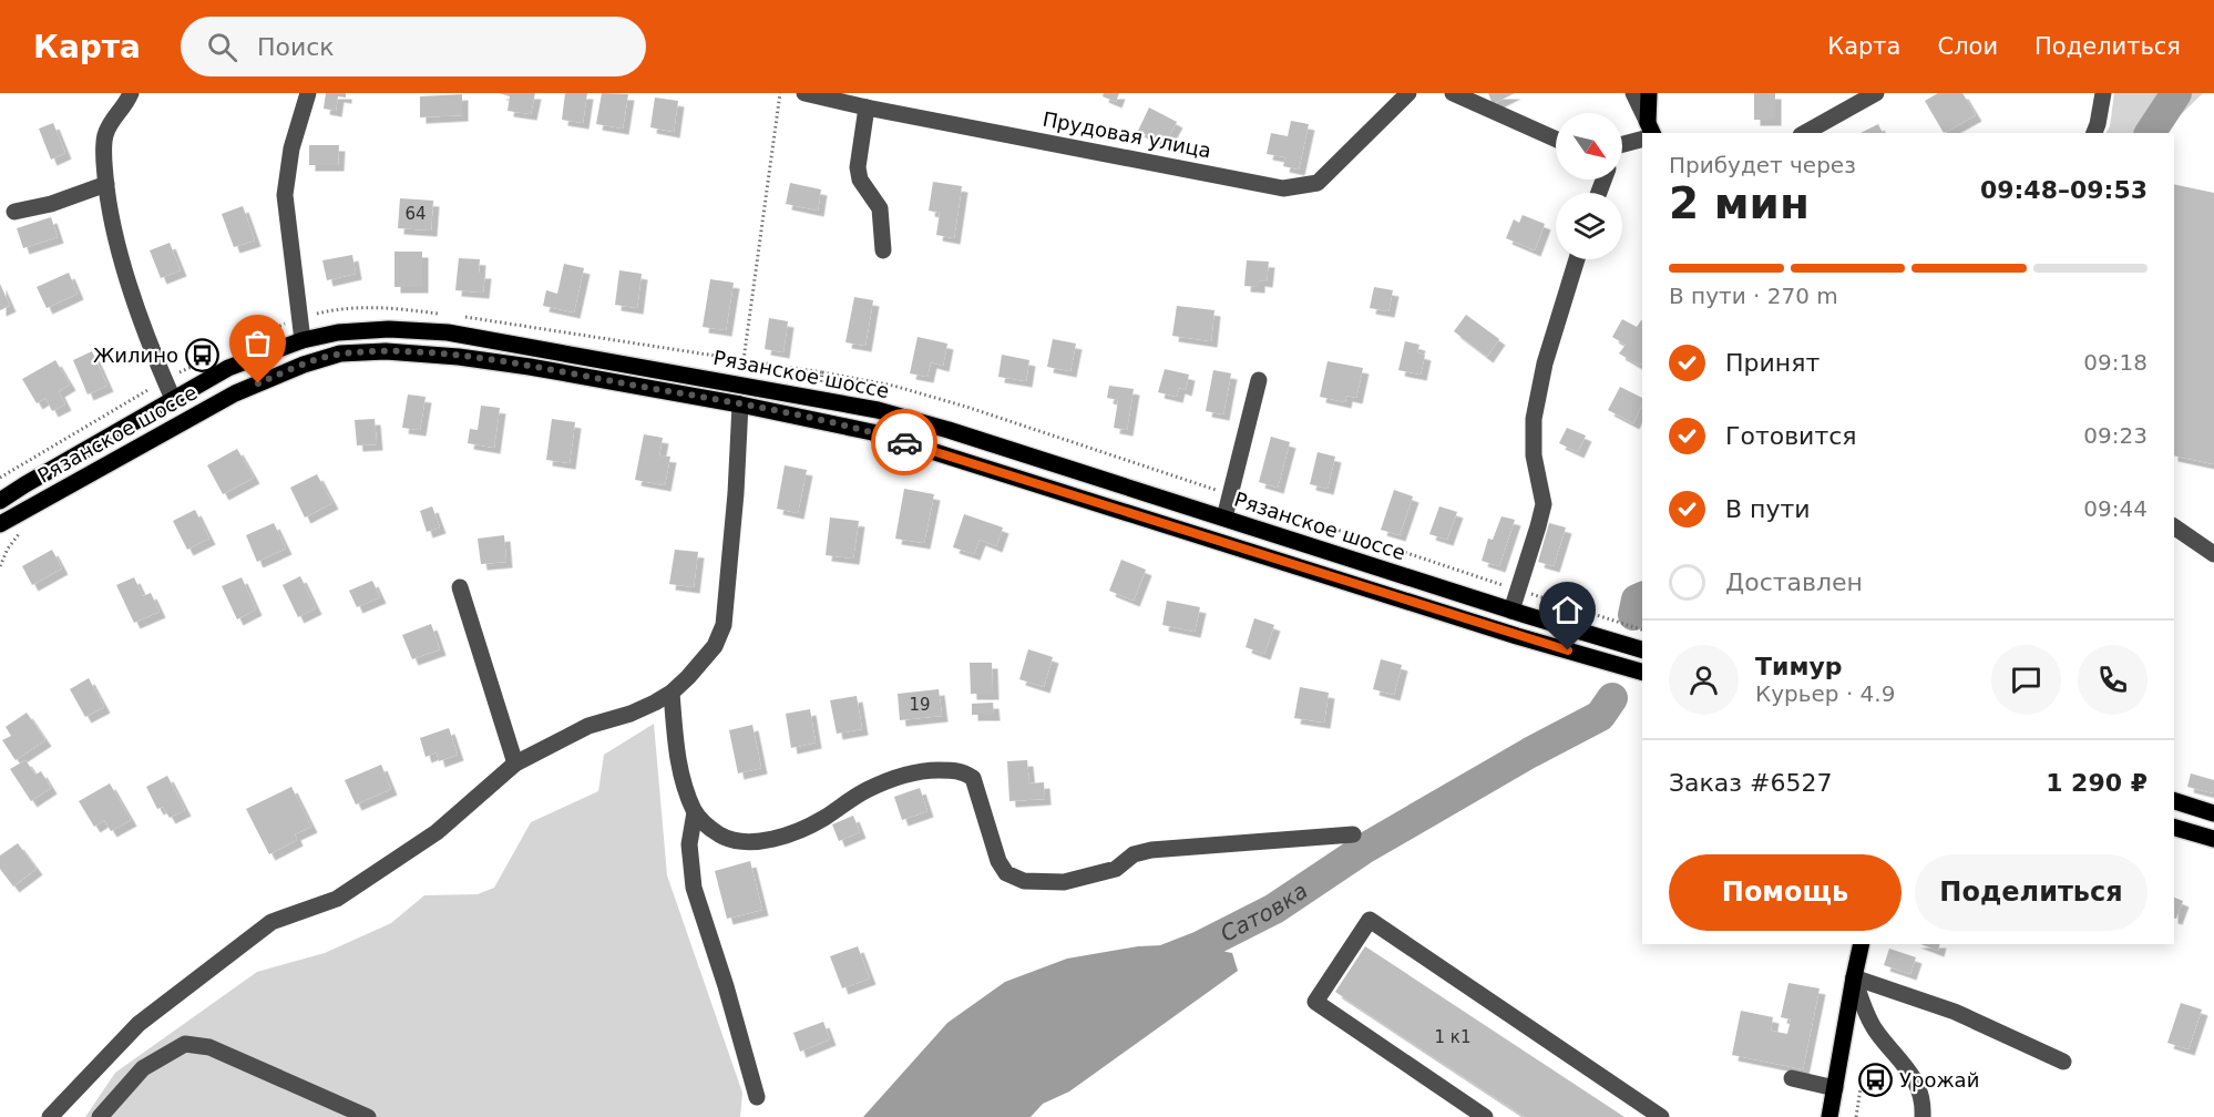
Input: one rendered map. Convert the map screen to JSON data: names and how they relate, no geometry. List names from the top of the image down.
{
  "streets": {
    "main road": ["Рязанское шоссе"],
    "street": ["Прудовая улица"]
  },
  "water": ["Сатовка"],
  "places": {
    "bus stop": ["Жилино", "Урожай"]
  },
  "house_numbers": ["64", "19", "1 к1"],
  "north": "bottom right",
  "page": {
    "header": "Карта",
    "search": "Поиск",
    "nav": ["Карта", "Слои", "Поделиться"],
    "heading": ["2 мин", "Прибудет через", "09:48–09:53"],
    "panel": [
      "Тимур",
      "Курьер · 4.9",
      "Заказ #6527",
      "1 290 ₽"
    ],
    "bar": "В пути · 270 m",
    "list": [
      ["Принят", "09:18"],
      ["Готовится", "09:23"],
      ["В пути", "09:44"],
      "Доставлен"
    ],
    "buttons": ["Помощь", "Поделиться"]
  }
}
